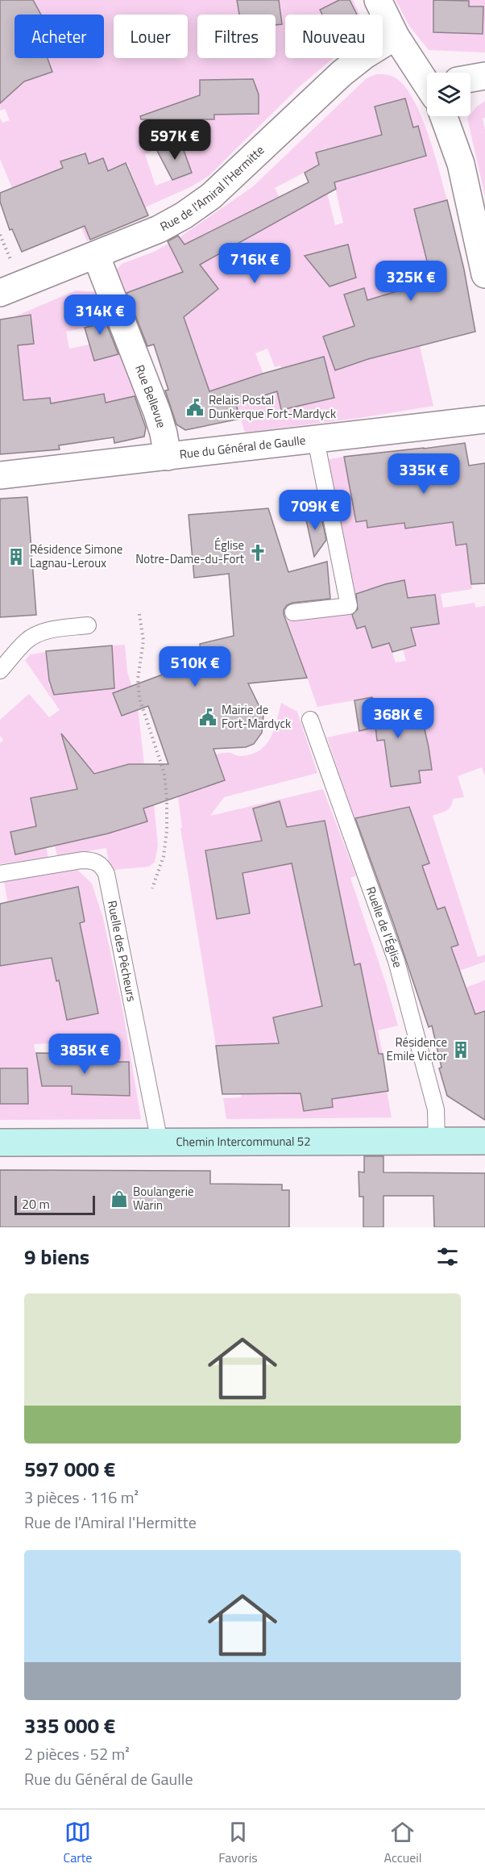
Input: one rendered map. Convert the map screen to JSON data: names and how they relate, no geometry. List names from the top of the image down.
{
  "streets": {
    "main road": ["Chemin Intercommunal 52"],
    "street": ["Rue de l'Amiral l'Hermitte", "Rue Bellevue", "Rue du Général de Gaulle"],
    "lane": ["Ruelle de l'Église", "Ruelle des Pêcheurs"]
  },
  "crossings": [
    ["Rue de l'Amiral l'Hermitte", "Rue Bellevue"],
    ["Rue Bellevue", "Rue du Général de Gaulle"],
    ["Ruelle de l'Église", "Chemin Intercommunal 52"],
    ["Ruelle des Pêcheurs", "Chemin Intercommunal 52"]
  ],
  "places": {
    "public building": ["Relais Postal Dunkerque Fort-Mardyck", "Mairie de Fort-Mardyck"],
    "church": ["Église Notre-Dame-du-Fort"],
    "building": ["Résidence Simone Lagnau-Leroux", "Résidence Emile Victor"],
    "shop": ["Boulangerie Warin"]
  },
  "scale_bar": "20 m",
  "page": {
    "chip": [
      "Acheter",
      "Louer",
      "Filtres",
      "Nouveau"
    ],
    "price": [
      "597K €",
      "716K €",
      "325K €",
      "314K €",
      "335K €",
      "709K €",
      "510K €",
      "368K €",
      "385K €"
    ],
    "scale": "20 m",
    "heading": "9 biens",
    "list": [
      {
        "name": "597 000 €",
        "note": "3 pièces · 116 m² · Rue de l'Amiral l'Hermitte"
      },
      {
        "name": "335 000 €",
        "note": "2 pièces · 52 m² · Rue du Général de Gaulle"
      }
    ],
    "tabs": ["Carte", "Favoris", "Accueil"]
  }
}
